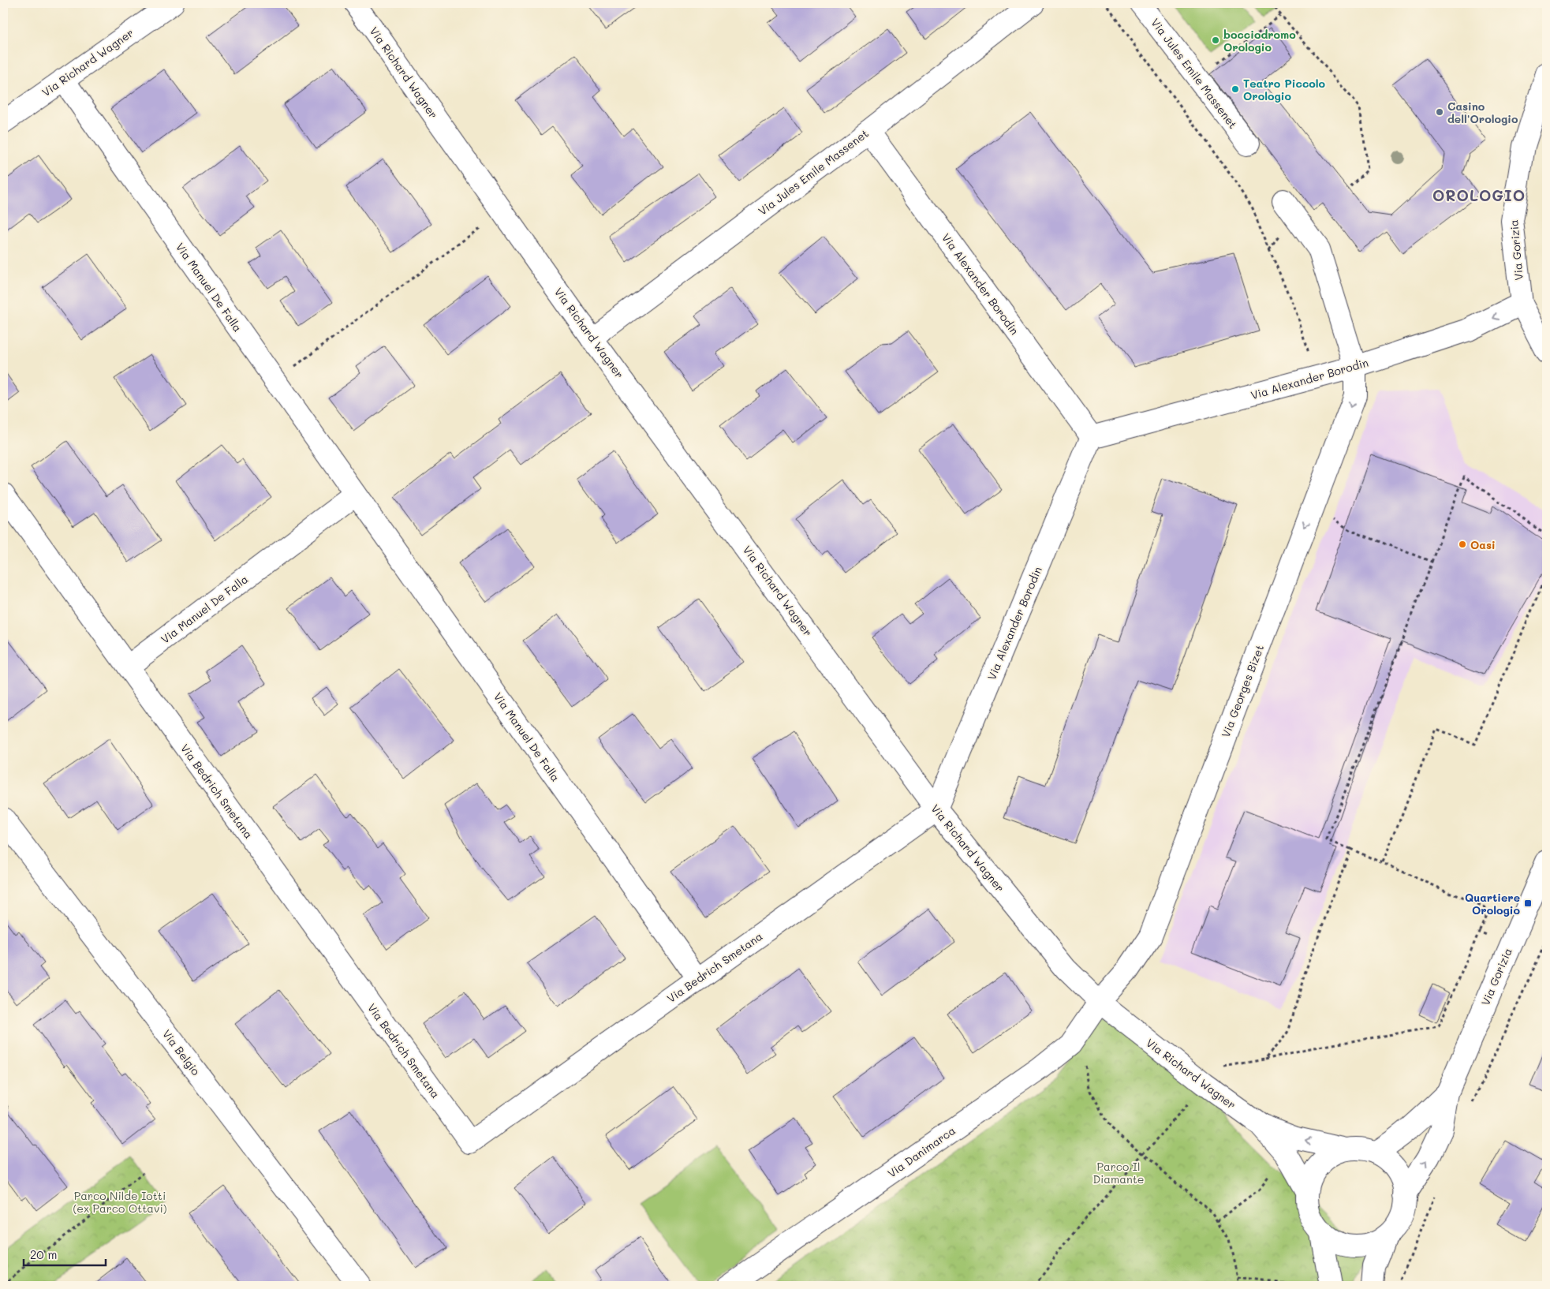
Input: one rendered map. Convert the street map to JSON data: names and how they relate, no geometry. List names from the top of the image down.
{
  "streets": {
    "street": [
      "Via Richard Wagner",
      "Via Jules Emile Massenet",
      "Via Gorizia",
      "Via Alexander Borodin",
      "Via Manuel De Falla",
      "Via Georges Bizet",
      "Via Bedrich Smetana",
      "Via Belgio",
      "Via Danimarca"
    ]
  },
  "crossings": [
    ["Via Richard Wagner", "Via Jules Emile Massenet"],
    ["Via Richard Wagner", "Via Gorizia"],
    ["Via Richard Wagner", "Via Alexander Borodin"],
    ["Via Richard Wagner", "Via Manuel De Falla"],
    ["Via Richard Wagner", "Via Georges Bizet"],
    ["Via Richard Wagner", "Via Bedrich Smetana"],
    ["Via Richard Wagner", "Via Danimarca"],
    ["Via Jules Emile Massenet", "Via Alexander Borodin"],
    ["Via Gorizia", "Via Alexander Borodin"],
    ["Via Alexander Borodin", "Via Georges Bizet"],
    ["Via Alexander Borodin", "Via Bedrich Smetana"],
    ["Via Manuel De Falla", "Via Bedrich Smetana"],
    ["Via Georges Bizet", "Via Danimarca"]
  ],
  "one_way": ["Via Georges Bizet"],
  "districts": ["OROLOGIO"],
  "parks": ["Parco Il Diamante", "Parco Nilde Iotti (ex Parco Ottavi)"],
  "places": {
    "other": [
      "bocciodromo Orologio",
      "Teatro Piccolo Orologio",
      "Casino dell'Orologio",
      "Oasi"
    ],
    "transit": ["Quartiere Orologio"]
  },
  "scale_bar": "20 m"
}
